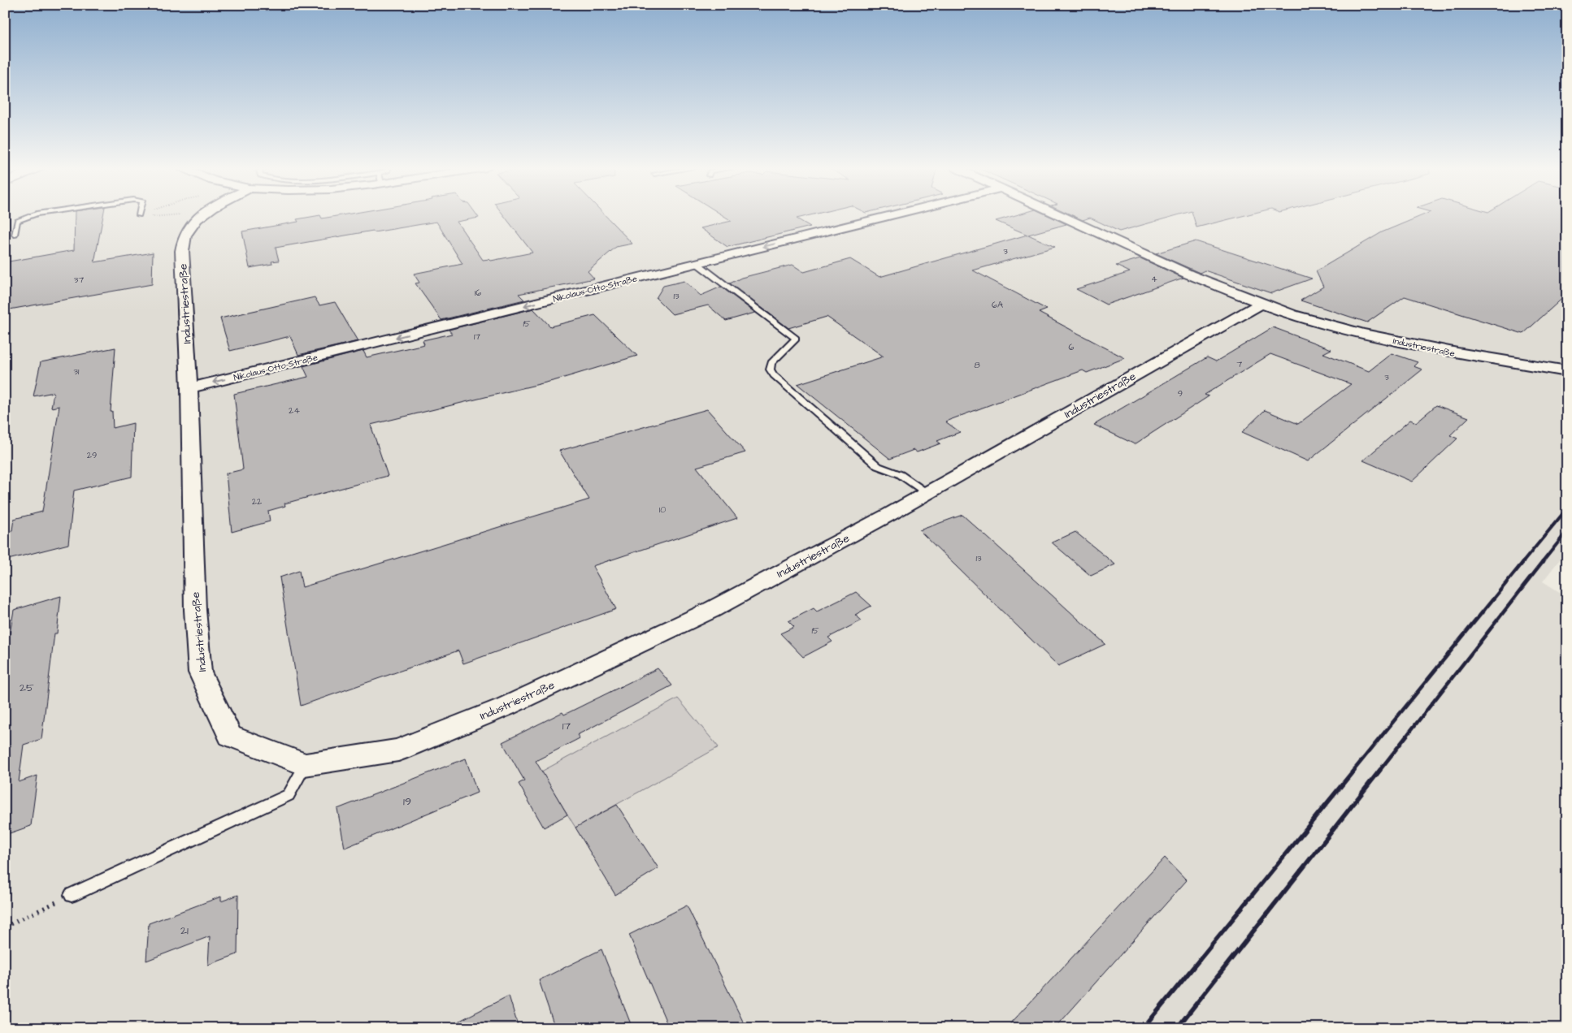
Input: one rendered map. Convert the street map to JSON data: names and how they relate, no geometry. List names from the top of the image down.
{
  "streets": {
    "street": ["Nikolaus-Otto-Straße", "Industriestraße"]
  },
  "crossings": [
    ["Nikolaus-Otto-Straße", "Industriestraße"]
  ],
  "one_way": ["Nikolaus-Otto-Straße"],
  "house_numbers": [
    "3",
    "4",
    "37",
    "16",
    "13",
    "6A",
    "15",
    "17",
    "6",
    "7",
    "8",
    "31",
    "3",
    "9",
    "24",
    "29",
    "22",
    "10",
    "13",
    "15",
    "25",
    "17",
    "19",
    "21"
  ]
}
